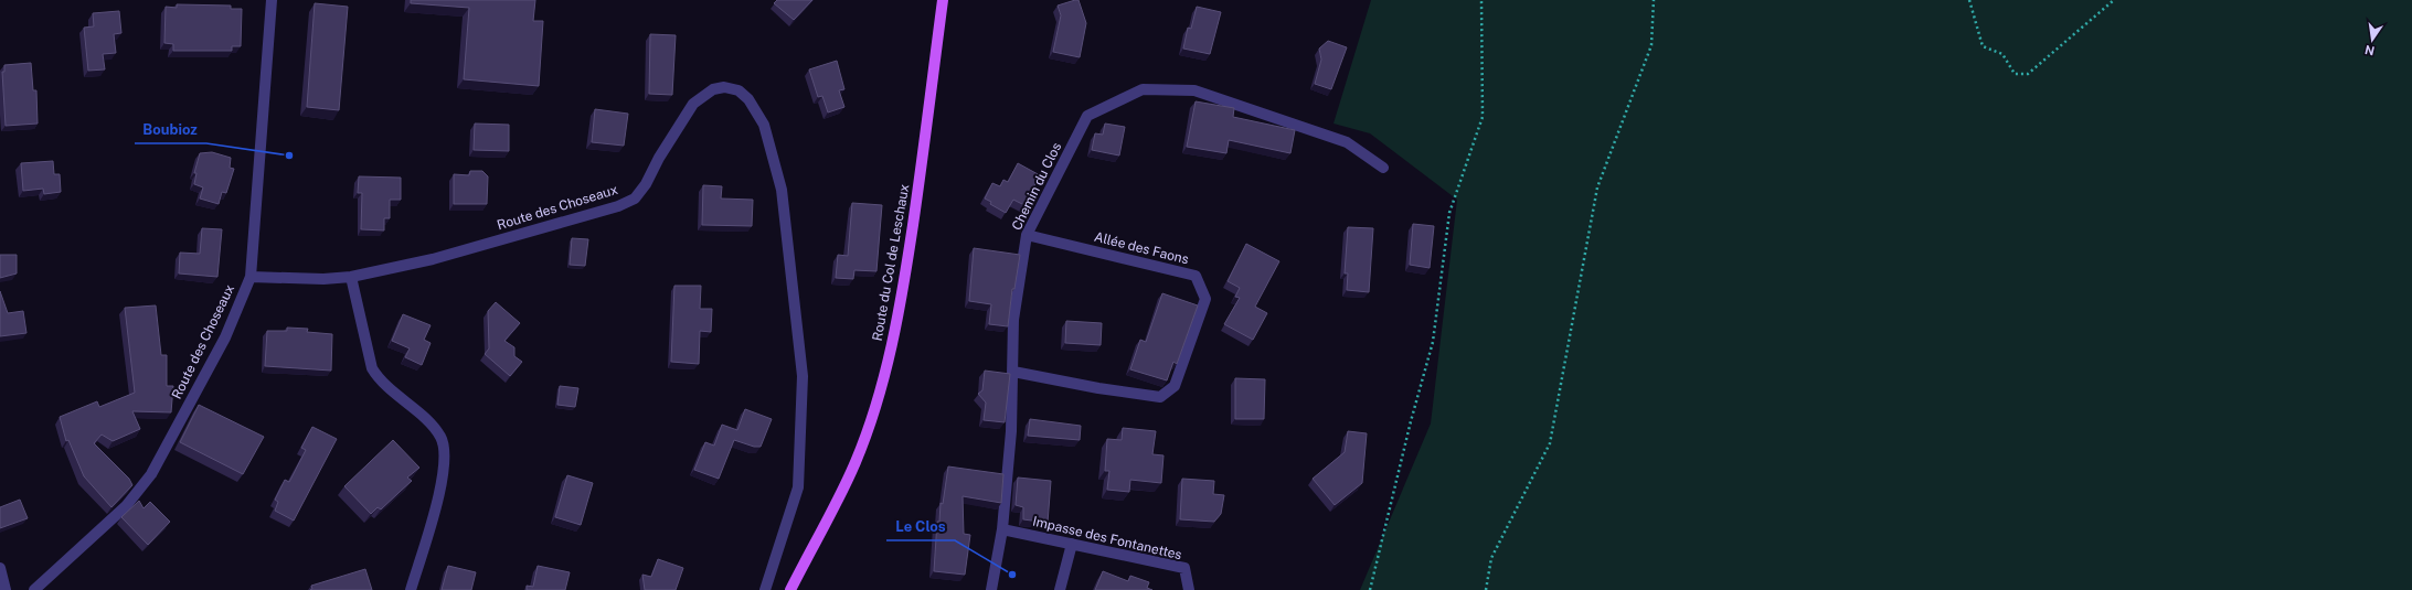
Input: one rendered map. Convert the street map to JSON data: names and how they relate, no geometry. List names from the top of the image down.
{
  "streets": {
    "main road": ["Route du Col de Leschaux"],
    "street": [
      "Chemin du Clos",
      "Route des Choseaux",
      "Allée des Faons",
      "Impasse des Fontanettes"
    ]
  },
  "crossings": [
    ["Chemin du Clos", "Allée des Faons"],
    ["Chemin du Clos", "Impasse des Fontanettes"]
  ],
  "places": ["Boubioz", "Le Clos"],
  "north": "bottom"
}
